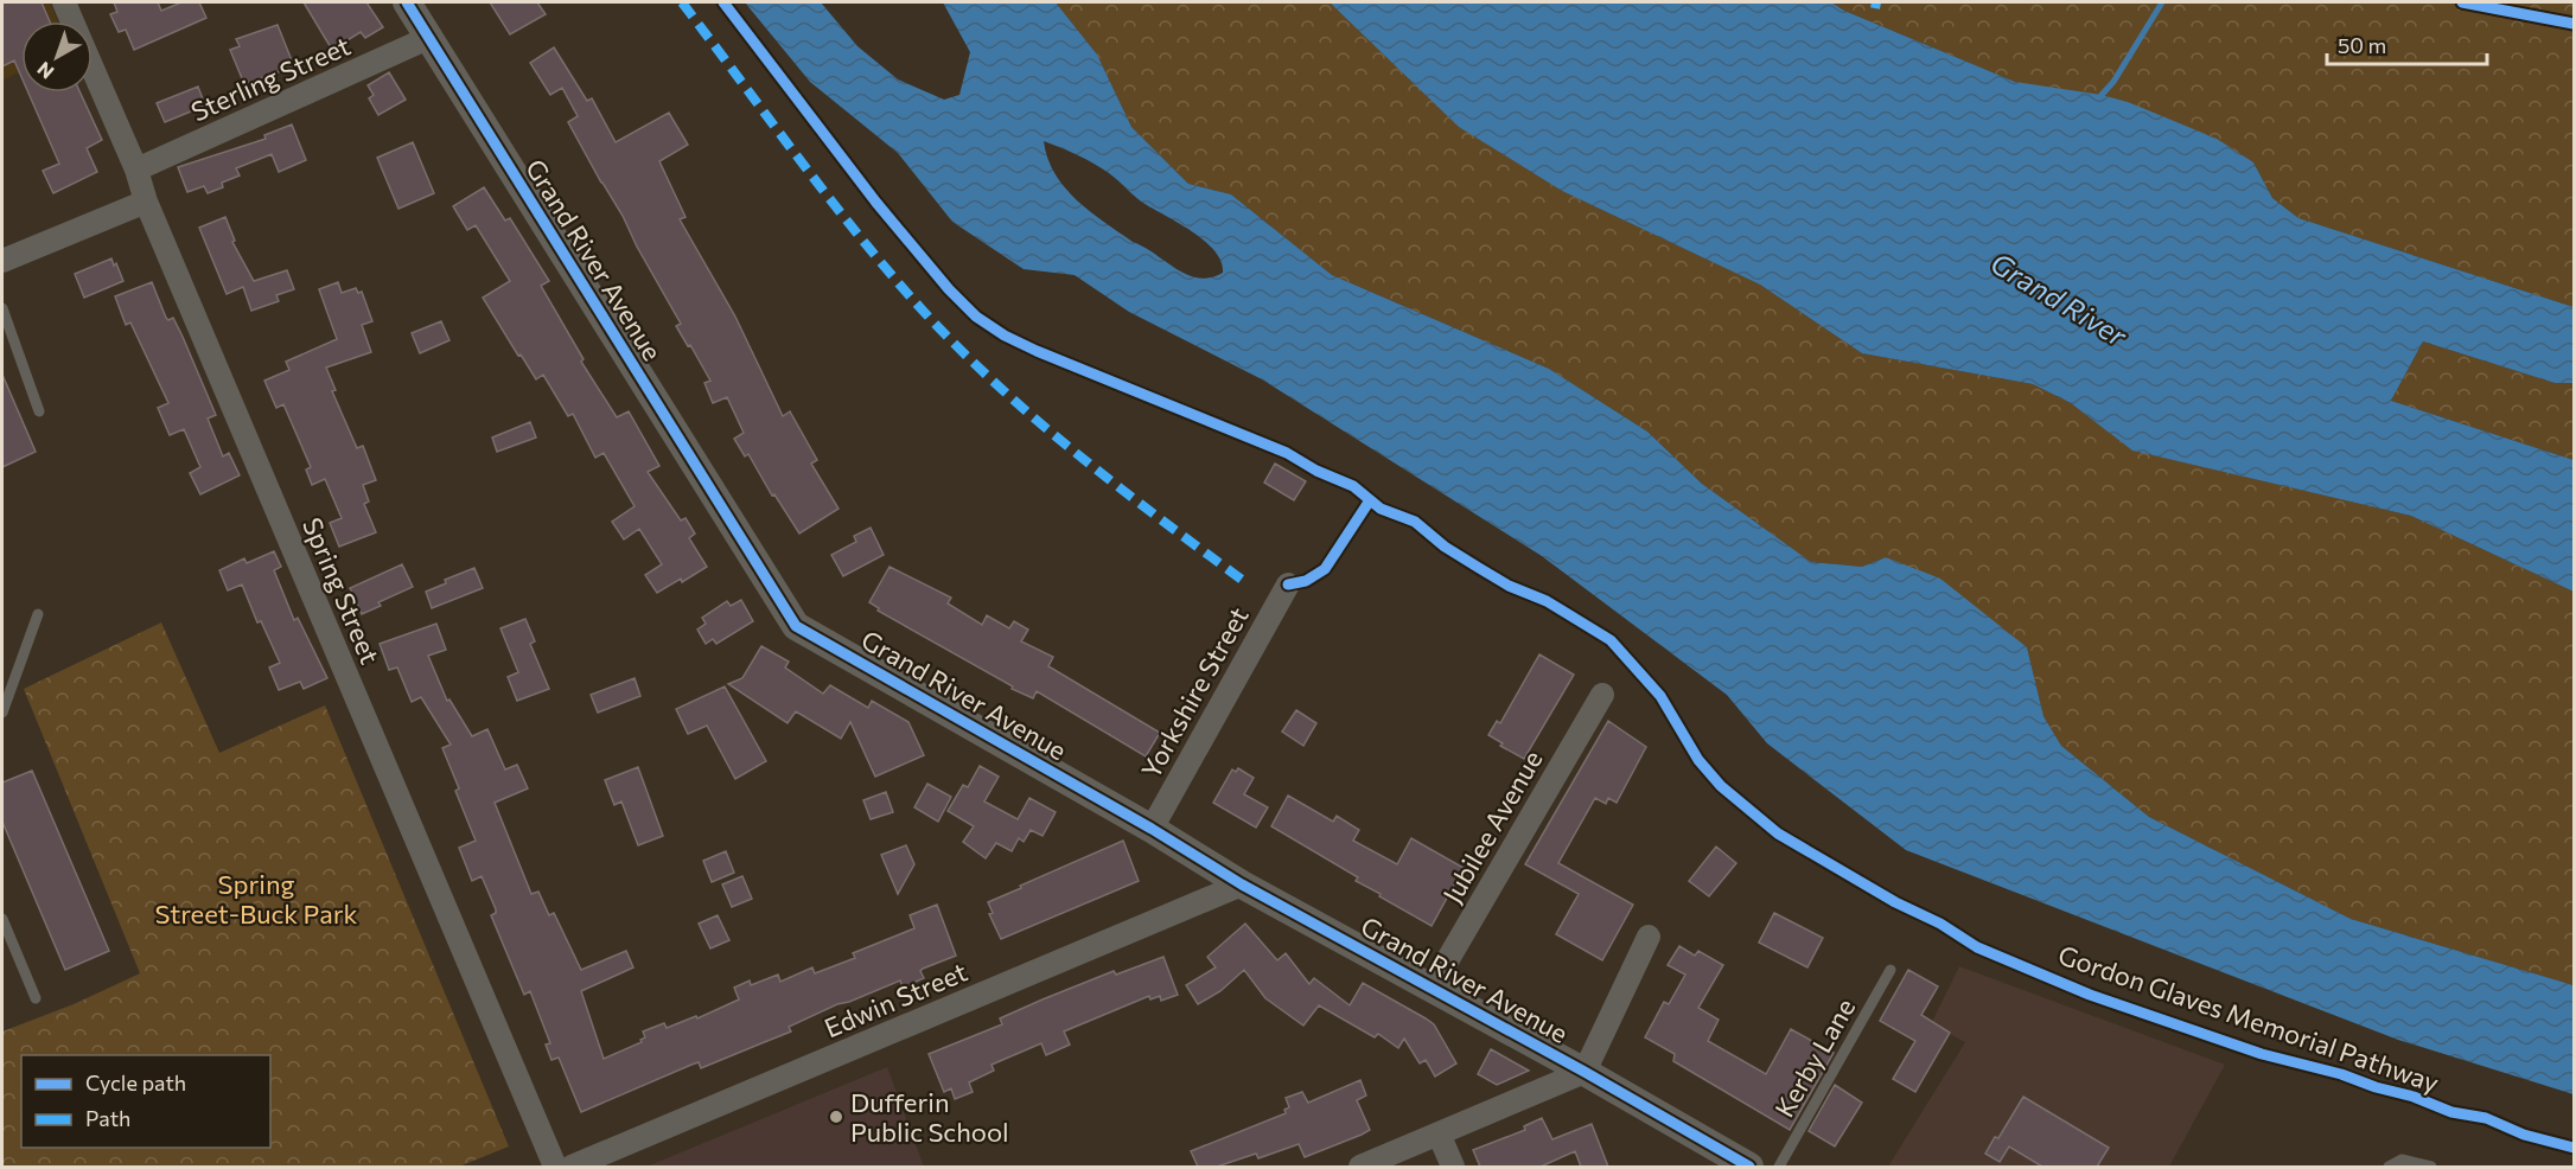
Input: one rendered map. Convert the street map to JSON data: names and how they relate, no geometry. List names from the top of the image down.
{
  "streets": {
    "street": [
      "Sterling Street",
      "Grand River Avenue",
      "Spring Street",
      "Yorkshire Street",
      "Jubilee Avenue",
      "Edwin Street"
    ],
    "lane": ["Kerby Lane"],
    "cycle path": ["Gordon Glaves Memorial Pathway"]
  },
  "crossings": [
    ["Sterling Street", "Grand River Avenue"],
    ["Sterling Street", "Spring Street"],
    ["Grand River Avenue", "Yorkshire Street"],
    ["Grand River Avenue", "Jubilee Avenue"],
    ["Grand River Avenue", "Edwin Street"]
  ],
  "water": ["Grand River"],
  "parks": ["Spring Street-Buck Park"],
  "places": ["Dufferin Public School"],
  "legend": ["Cycle path", "Path"],
  "scale_bar": "50 m",
  "north": "bottom left"
}
